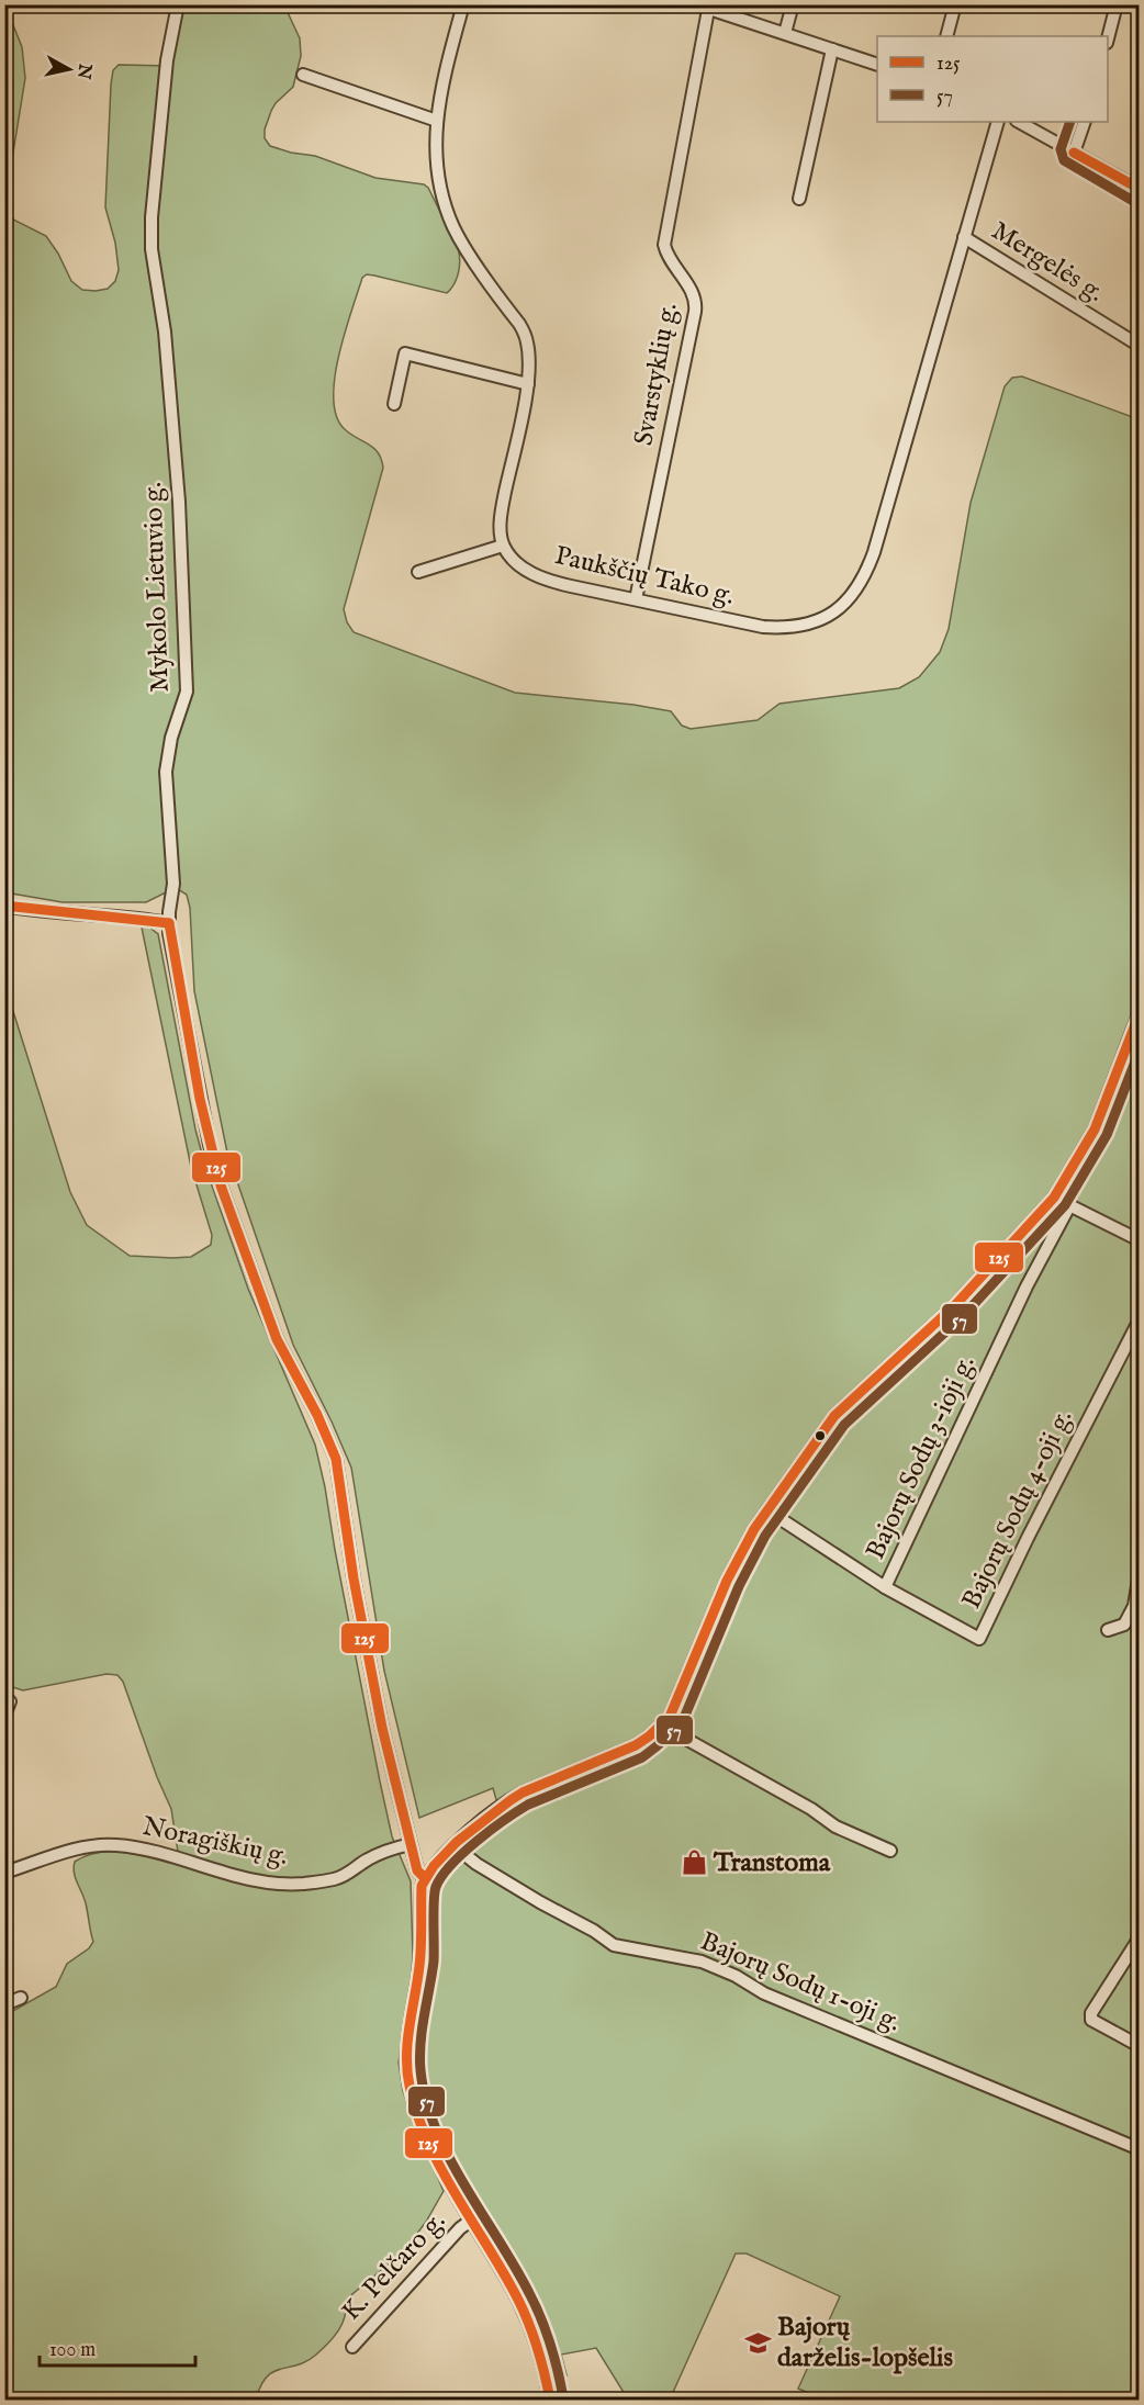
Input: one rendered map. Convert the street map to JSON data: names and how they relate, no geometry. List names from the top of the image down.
{
  "streets": {
    "street": [
      "Mergelės g.",
      "Svarstyklių g.",
      "Paukščių Tako g.",
      "Mykolo Lietuvio g.",
      "Bajorų Sodų 3-ioji g.",
      "Bajorų Sodų 4-oji g.",
      "Noragiškių g.",
      "Bajorų Sodų 1-oji g.",
      "K. Pelčaro g."
    ]
  },
  "crossings": [
    ["Mergelės g.", "Paukščių Tako g."],
    ["Svarstyklių g.", "Paukščių Tako g."],
    ["Mykolo Lietuvio g.", "Noragiškių g."],
    ["Bajorų Sodų 3-ioji g.", "Bajorų Sodų 4-oji g."]
  ],
  "places": {
    "shop": ["Transtoma"],
    "school or university": ["Bajorų darželis-lopšelis"]
  },
  "lines": ["transit line 57", "transit line 125"],
  "legend": ["125", "57"],
  "scale_bar": "100 m",
  "north": "right"
}
